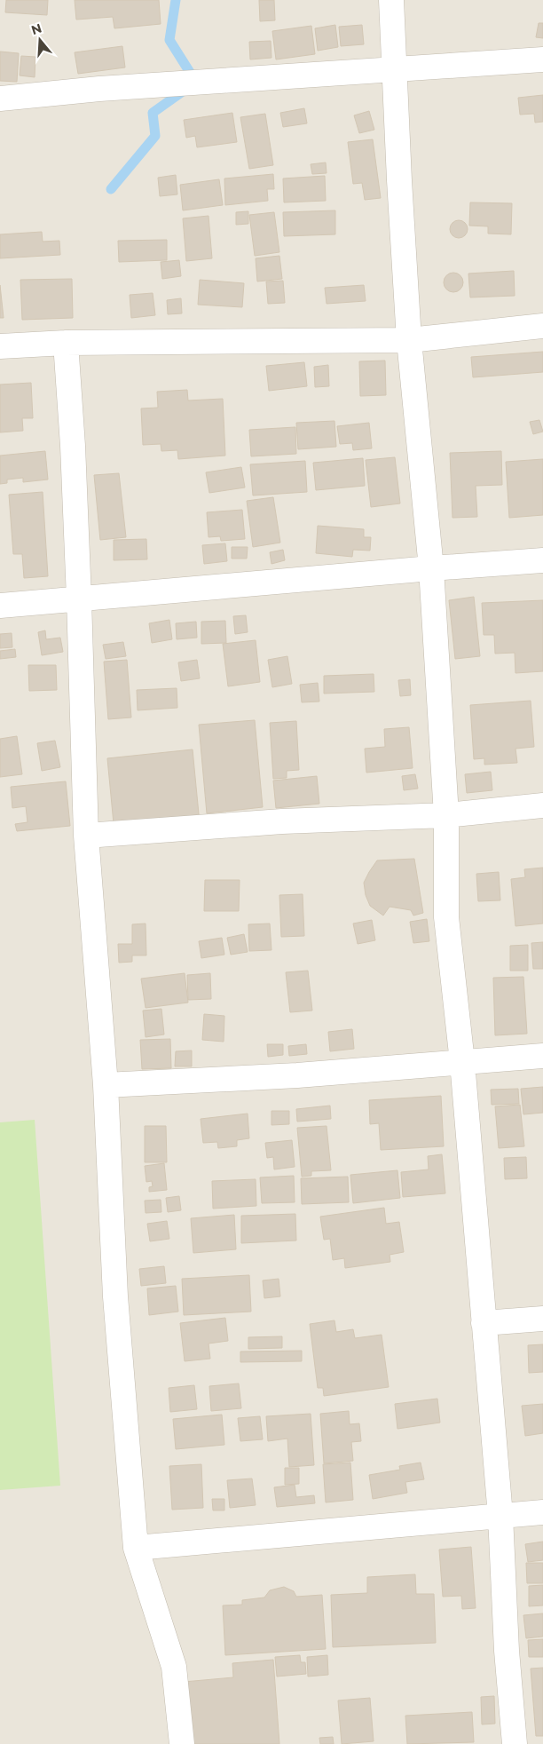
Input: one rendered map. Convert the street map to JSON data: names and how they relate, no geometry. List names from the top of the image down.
{
  "north": "top"
}
